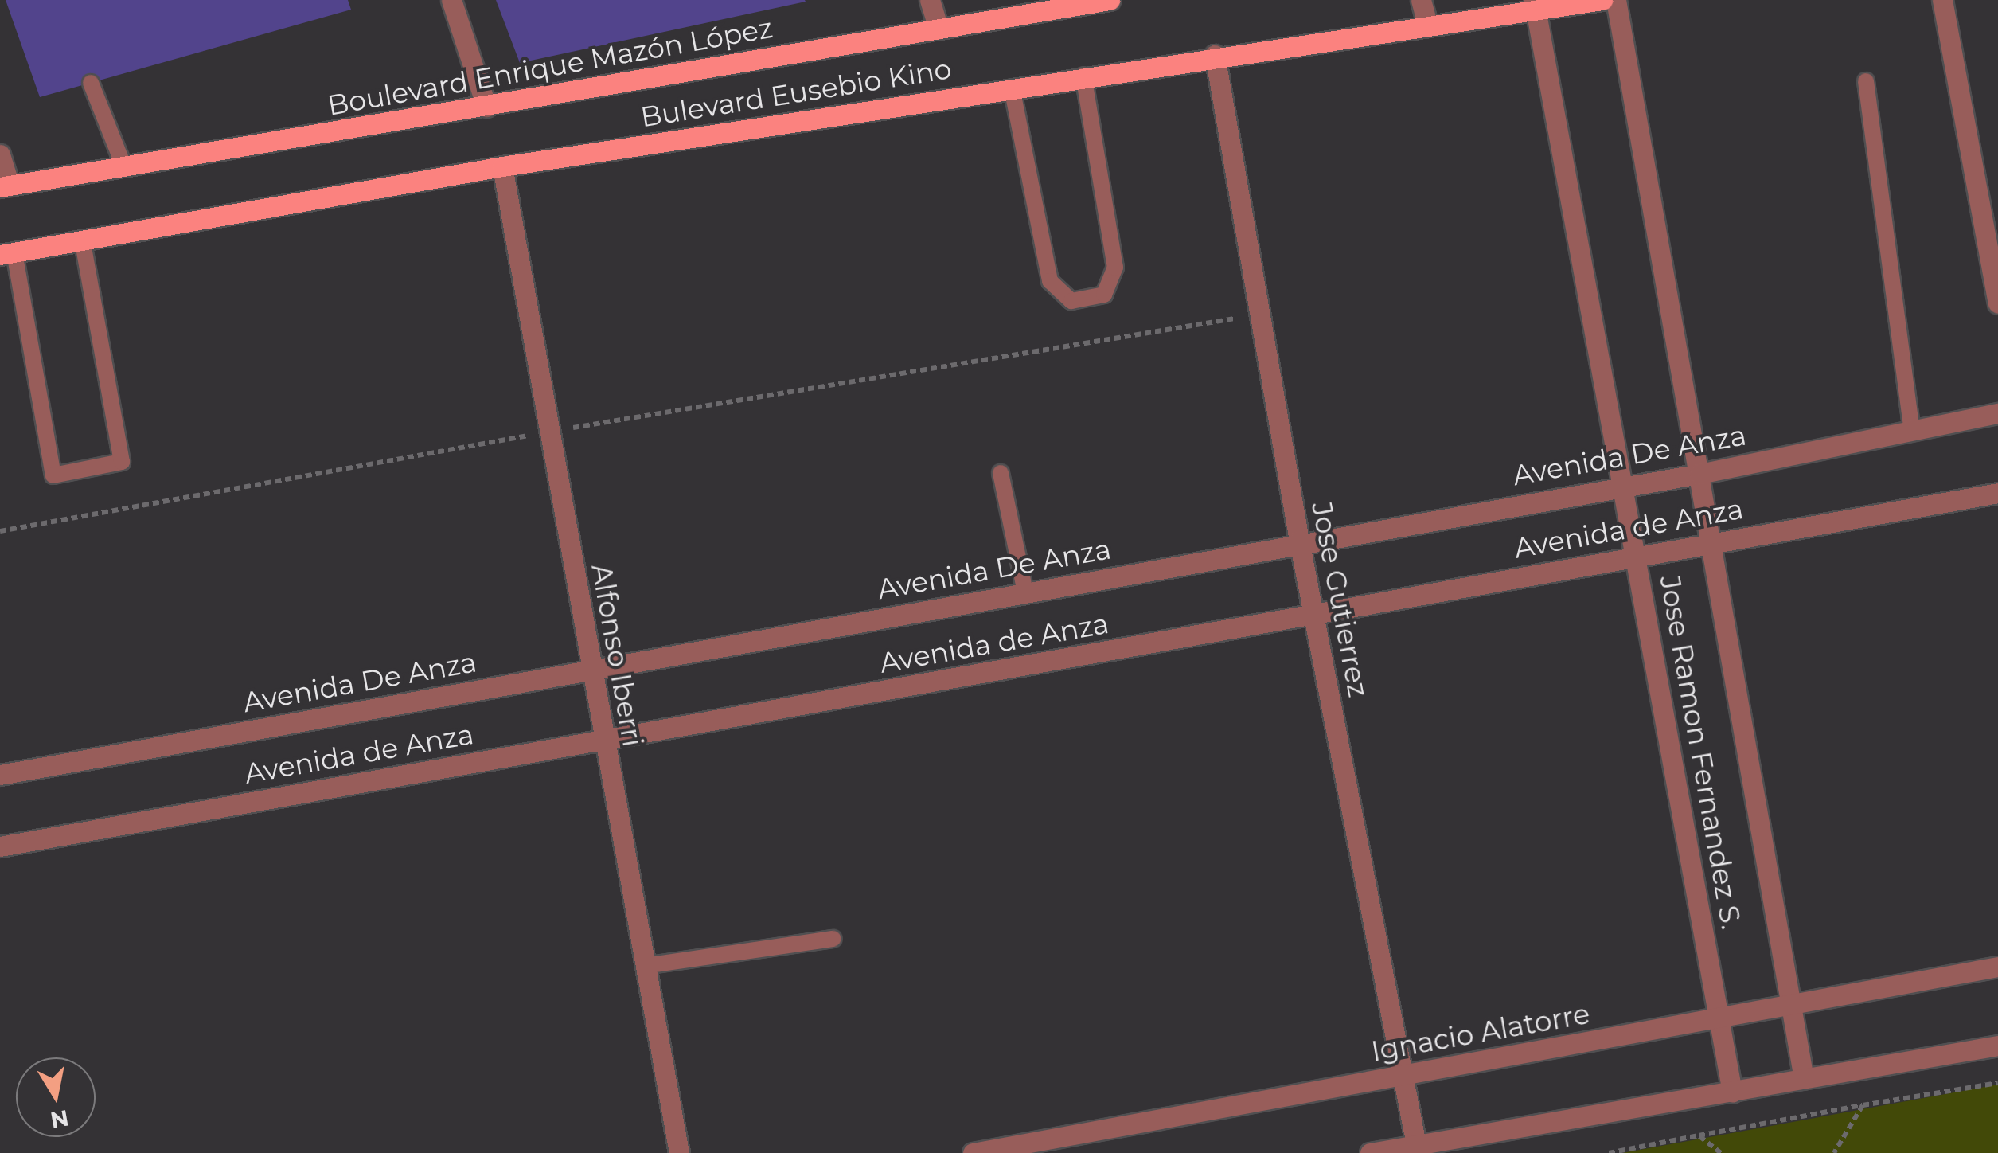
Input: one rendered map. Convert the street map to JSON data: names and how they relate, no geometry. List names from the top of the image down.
{
  "streets": {
    "main road": ["Boulevard Enrique Mazón López", "Bulevard Eusebio Kino"],
    "street": [
      "Avenida De Anza",
      "Avenida de Anza",
      "Jose Gutierrez",
      "Alfonso Iberri",
      "Jose Ramon Fernandez S.",
      "Ignacio Alatorre"
    ]
  },
  "crossings": [
    ["Bulevard Eusebio Kino", "Jose Gutierrez"],
    ["Bulevard Eusebio Kino", "Alfonso Iberri"],
    ["Bulevard Eusebio Kino", "Jose Ramon Fernandez S."],
    ["Avenida De Anza", "Jose Gutierrez"],
    ["Avenida De Anza", "Alfonso Iberri"],
    ["Avenida De Anza", "Jose Ramon Fernandez S."],
    ["Avenida de Anza", "Jose Gutierrez"],
    ["Avenida de Anza", "Alfonso Iberri"],
    ["Avenida de Anza", "Jose Ramon Fernandez S."],
    ["Jose Gutierrez", "Ignacio Alatorre"],
    ["Jose Ramon Fernandez S.", "Ignacio Alatorre"]
  ],
  "north": "bottom"
}
